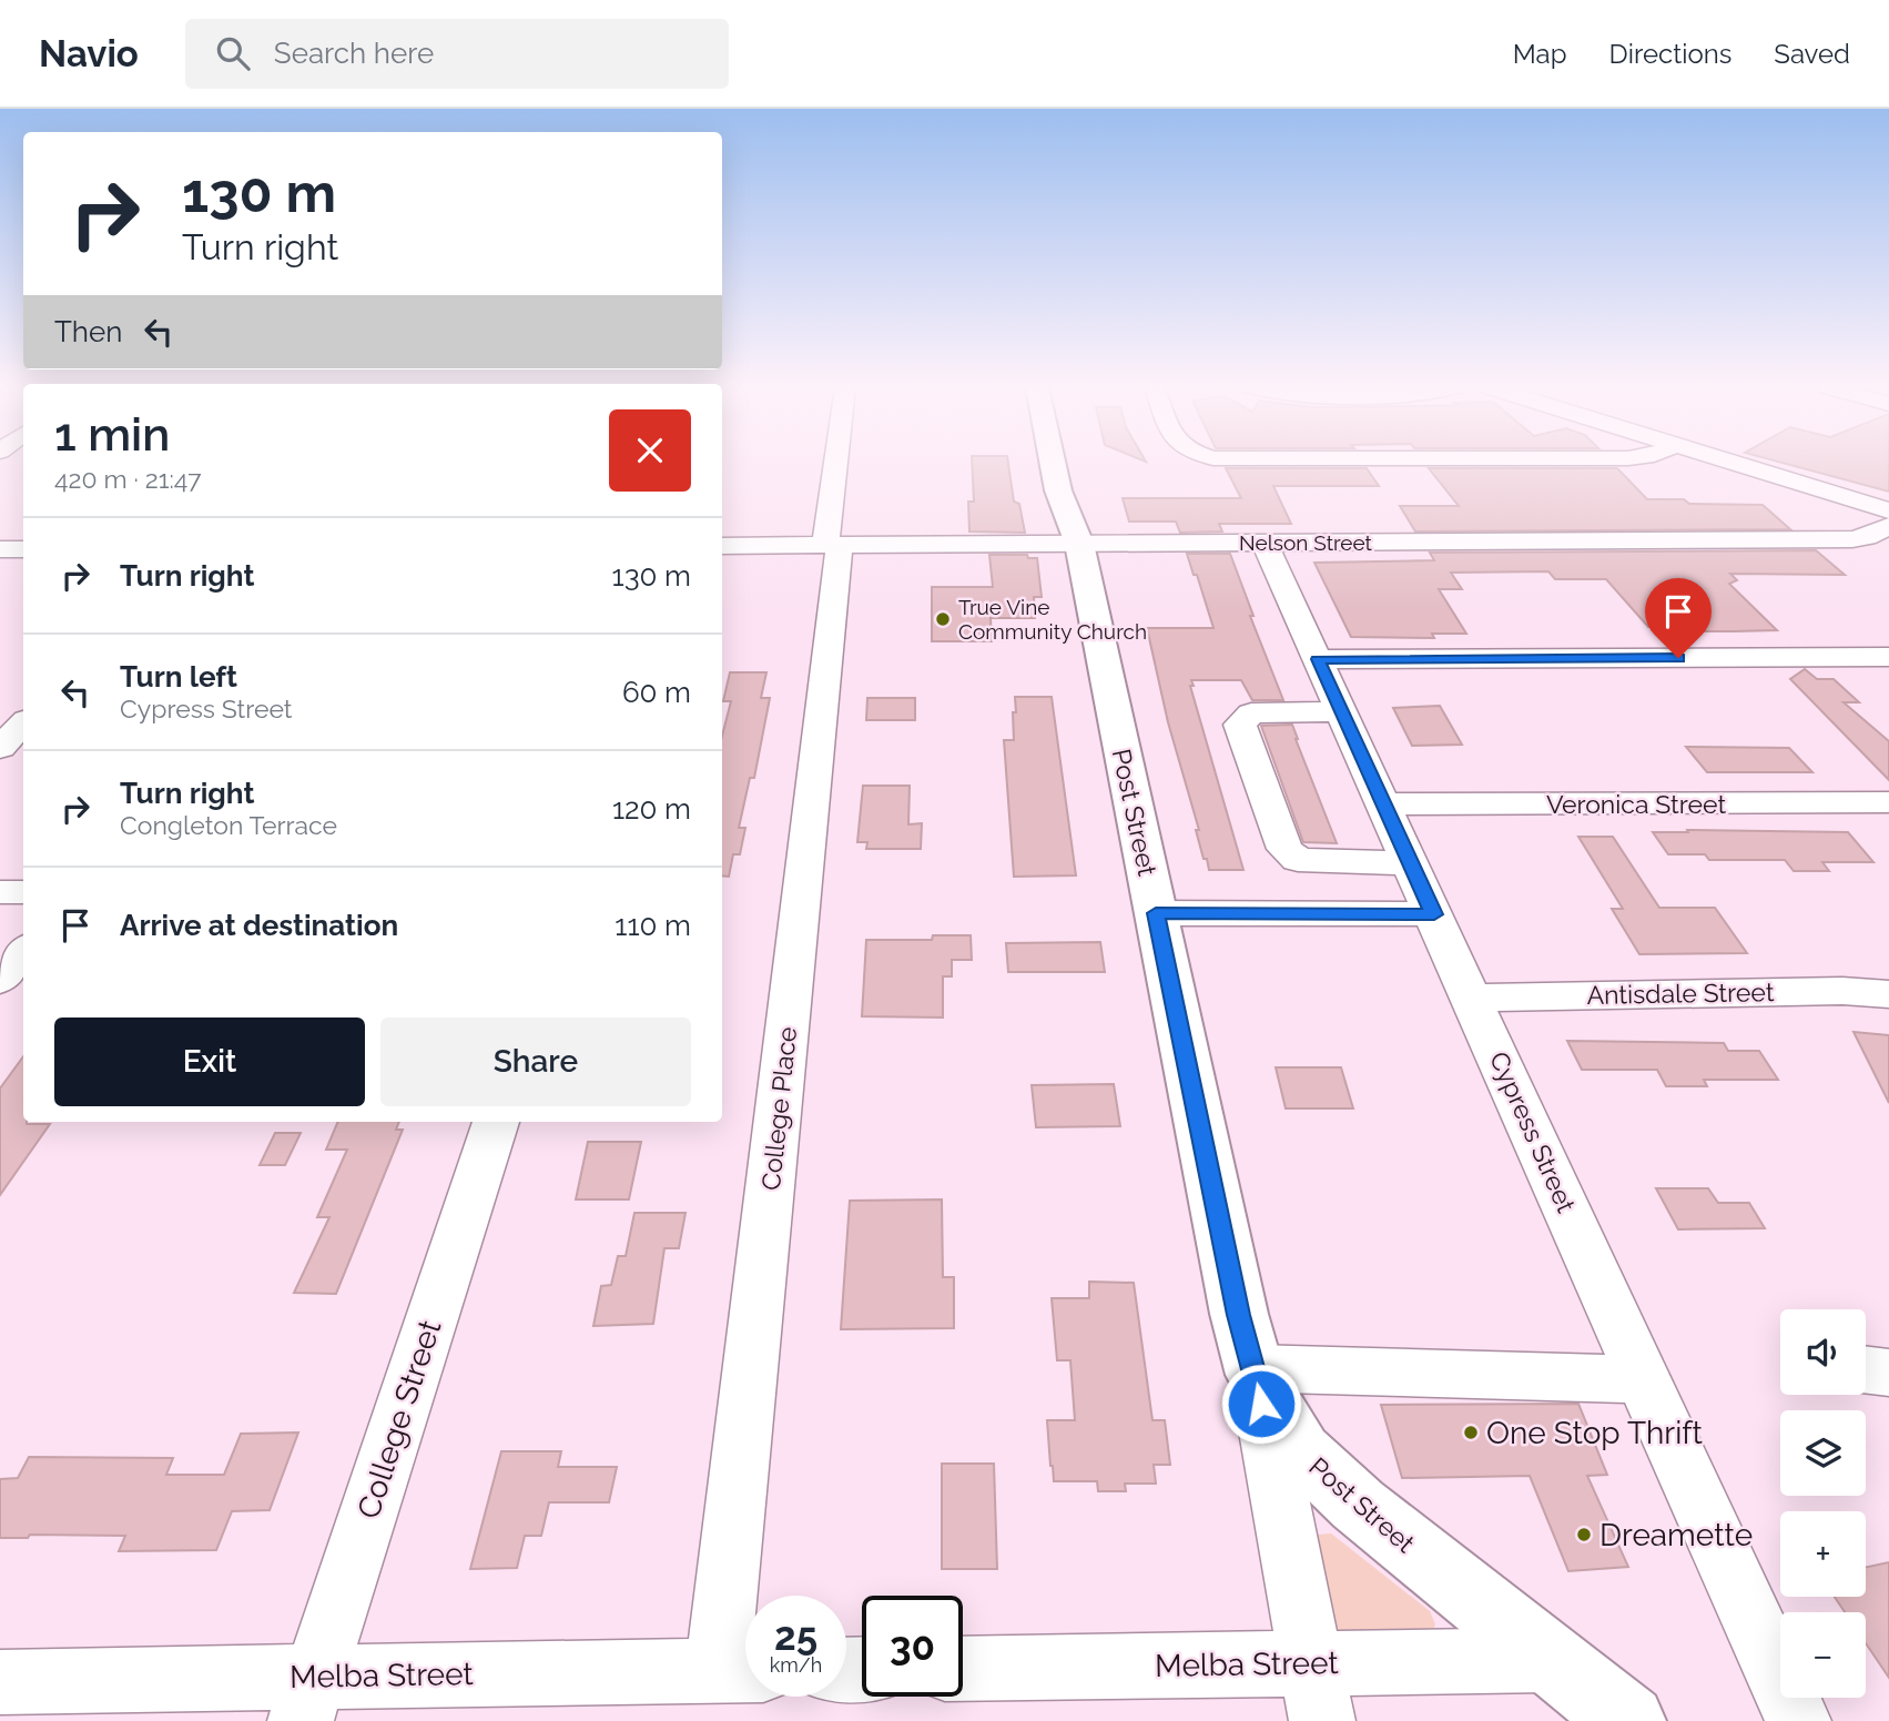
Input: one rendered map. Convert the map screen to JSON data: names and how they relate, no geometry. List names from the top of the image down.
{
  "streets": {
    "main road": ["Post Street"],
    "street": [
      "Nelson Street",
      "Veronica Street",
      "Antisdale Street",
      "College Place",
      "Cypress Street",
      "College Street",
      "Melba Street"
    ]
  },
  "crossings": [
    ["Nelson Street", "Post Street"],
    ["Nelson Street", "College Place"],
    ["Nelson Street", "Cypress Street"],
    ["Veronica Street", "Cypress Street"],
    ["Post Street", "Melba Street"],
    ["Antisdale Street", "Cypress Street"],
    ["College Place", "Melba Street"],
    ["College Street", "Melba Street"]
  ],
  "places": ["True Vine Community Church", "One Stop Thrift", "Dreamette"],
  "page": {
    "header": "Navio",
    "search": "Search here",
    "nav": ["Map", "Directions", "Saved"],
    "turn": ["130 m", "Turn right"],
    "then": "Then",
    "heading": ["1 min", "420 m · 21:47"],
    "list": [
      {
        "name": "Turn right",
        "value": "130 m"
      },
      {
        "name": "Turn left",
        "note": "Cypress Street",
        "value": "60 m"
      },
      {
        "name": "Turn right",
        "note": "Congleton Terrace",
        "value": "120 m"
      },
      {
        "name": "Arrive at destination",
        "value": "110 m"
      }
    ],
    "buttons": ["Exit", "Share"],
    "map_buttons": ["+", "−"],
    "speed": "25 km/h",
    "limit": "30"
  }
}
